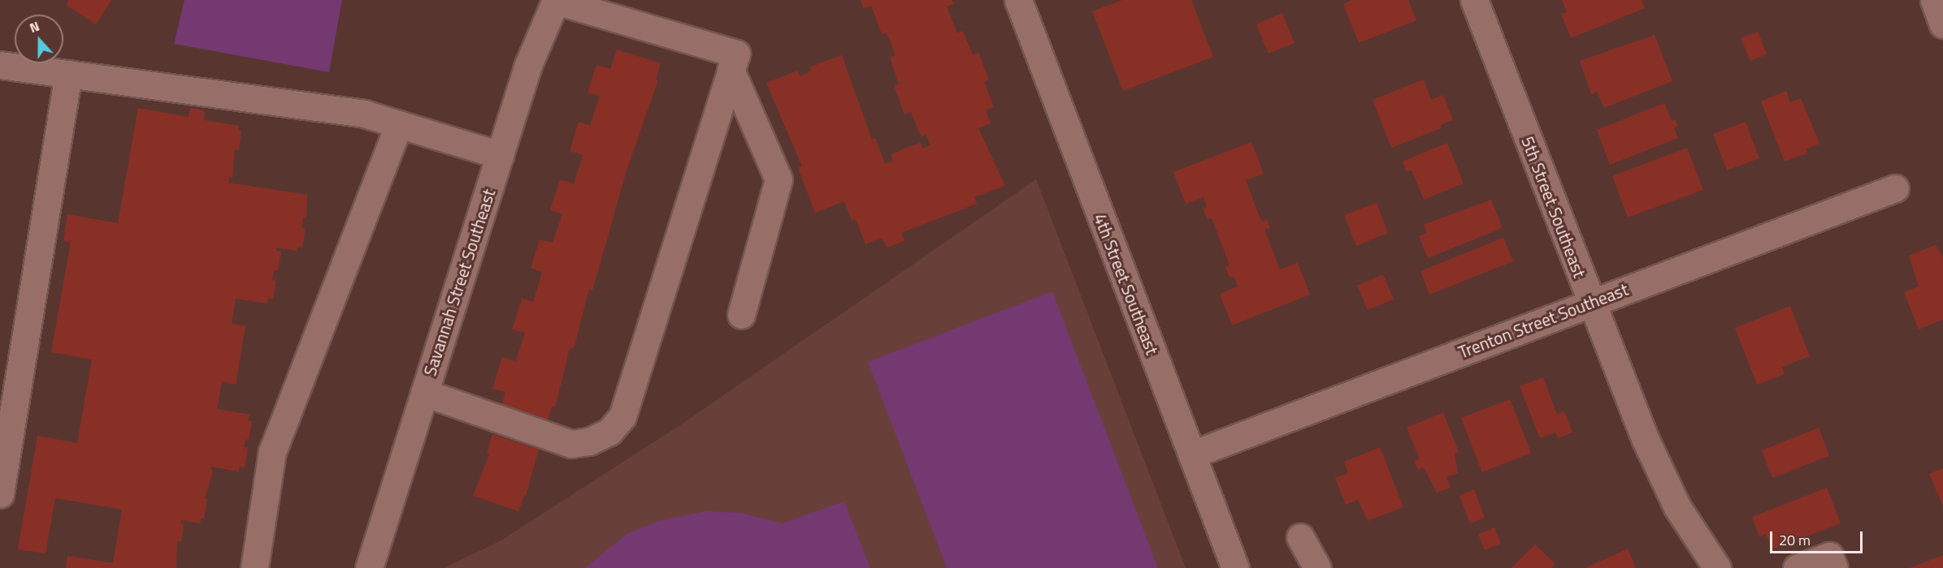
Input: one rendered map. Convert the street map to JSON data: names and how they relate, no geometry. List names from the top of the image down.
{
  "streets": {
    "street": [
      "5th Street Southeast",
      "Savannah Street Southeast",
      "4th Street Southeast",
      "Trenton Street Southeast"
    ]
  },
  "crossings": [
    ["5th Street Southeast", "Trenton Street Southeast"],
    ["4th Street Southeast", "Trenton Street Southeast"]
  ],
  "scale_bar": "20 m",
  "north": "top"
}
